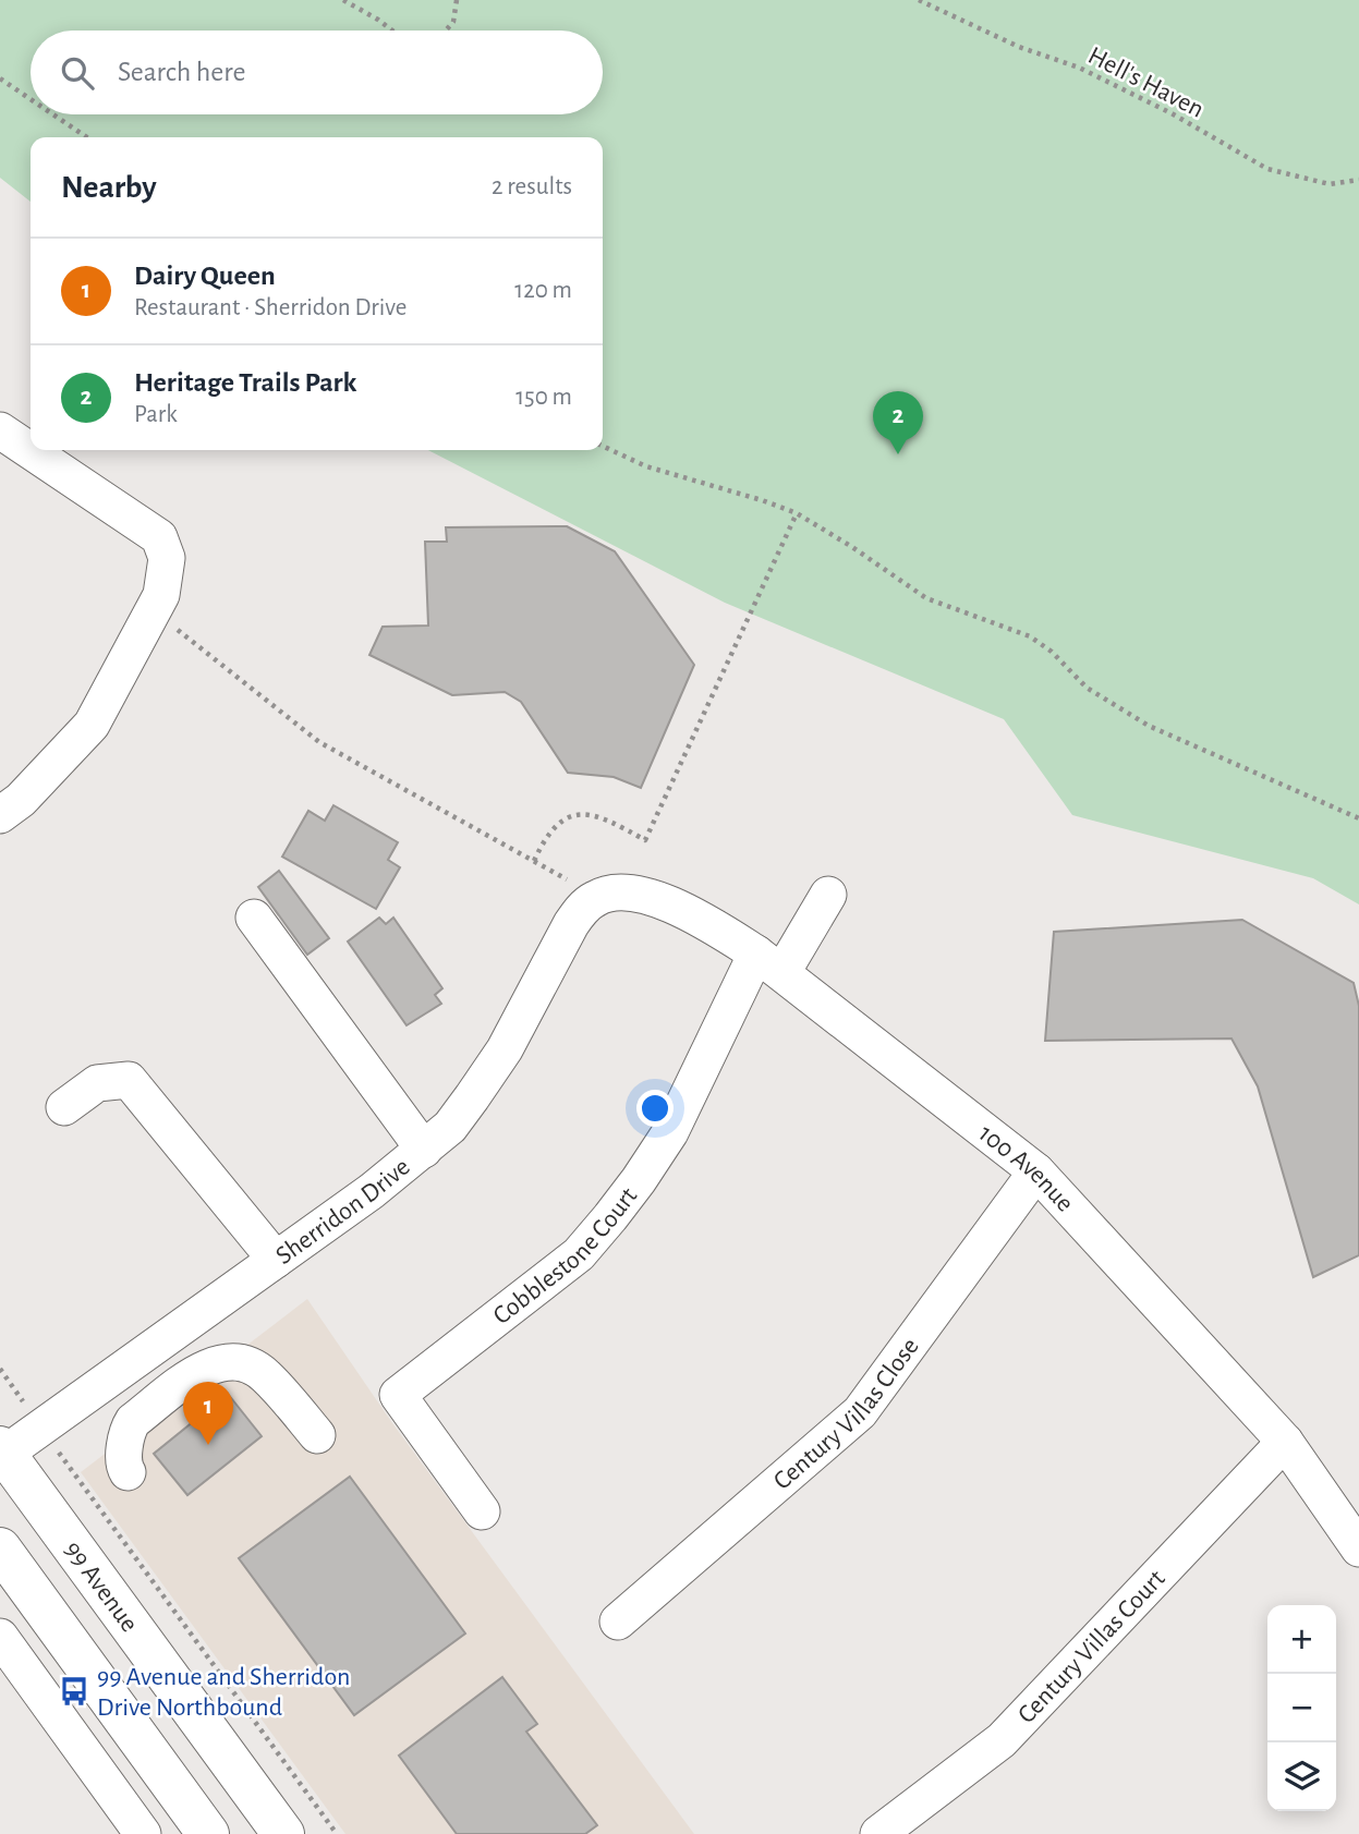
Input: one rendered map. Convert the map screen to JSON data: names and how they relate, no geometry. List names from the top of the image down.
{
  "streets": {
    "main road": ["99 Avenue"],
    "street": [
      "100 Avenue",
      "Sherridon Drive",
      "Cobblestone Court",
      "Century Villas Close",
      "Century Villas Court"
    ],
    "path": ["Hell's Haven"]
  },
  "crossings": [
    ["100 Avenue", "Sherridon Drive"],
    ["100 Avenue", "Cobblestone Court"],
    ["100 Avenue", "Century Villas Close"],
    ["100 Avenue", "Century Villas Court"],
    ["Sherridon Drive", "99 Avenue"]
  ],
  "places": {
    "bus stop": ["99 Avenue and Sherridon Drive Northbound"]
  },
  "page": {
    "search": "Search here",
    "heading": ["Nearby", "2 results"],
    "list": [
      {
        "mark": "1",
        "name": "Dairy Queen",
        "note": "Restaurant · Sherridon Drive",
        "value": "120 m"
      },
      {
        "mark": "2",
        "name": "Heritage Trails Park",
        "note": "Park",
        "value": "150 m"
      }
    ],
    "pins": ["2", "1"],
    "map_buttons": ["+", "−"]
  }
}
